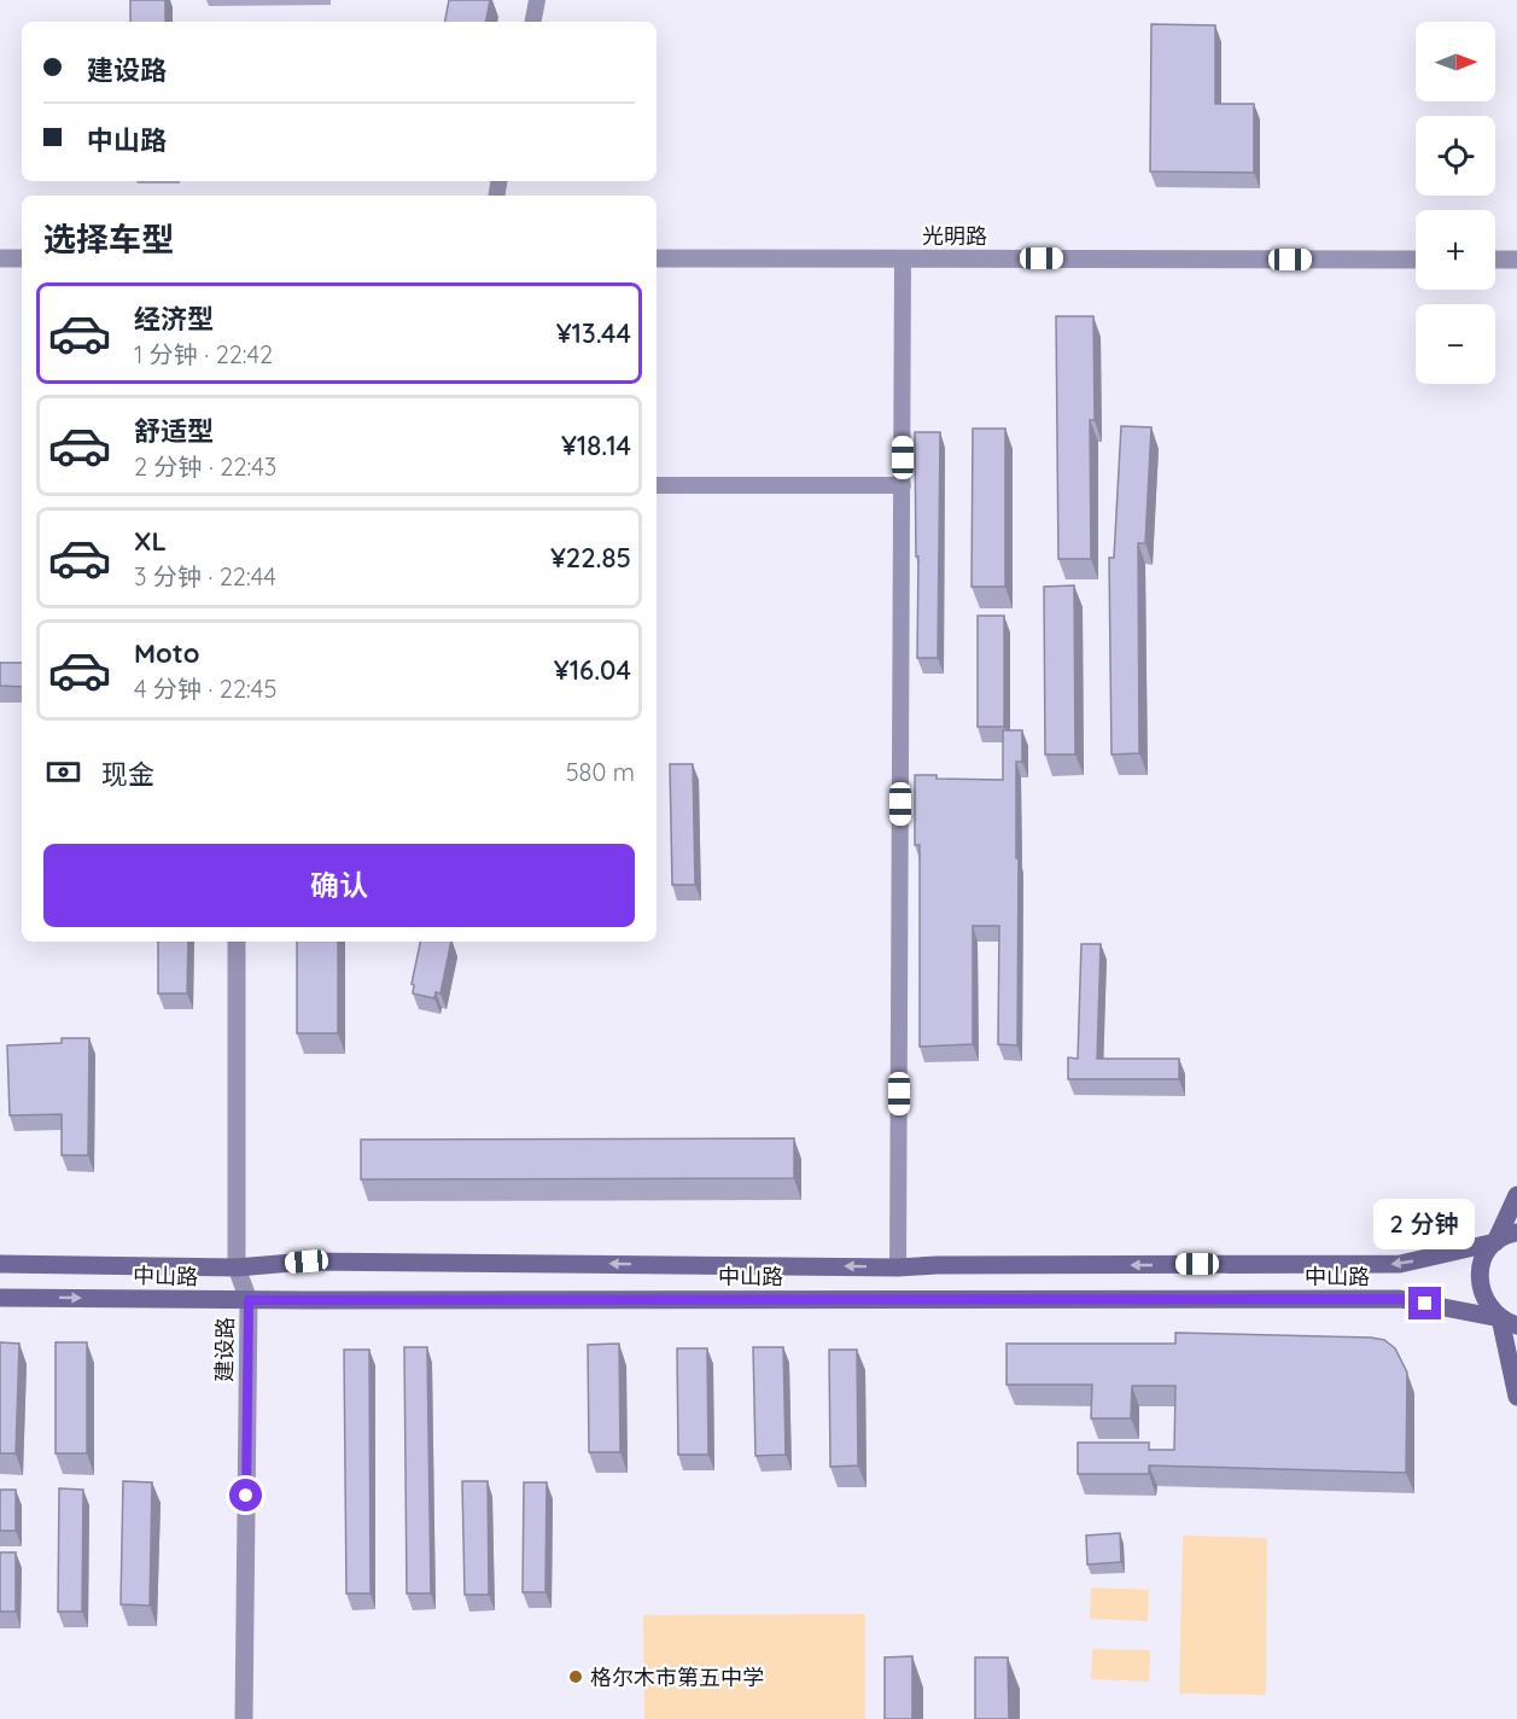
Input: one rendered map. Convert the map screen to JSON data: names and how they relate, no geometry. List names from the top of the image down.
{
  "streets": {
    "main road": ["中山路"],
    "street": ["光明路", "建设路"]
  },
  "crossings": [
    ["中山路", "建设路"]
  ],
  "places": ["格尔木市第五中学"],
  "north": "right",
  "page": {
    "map_buttons": ["+", "−"],
    "banner": ["建设路", "中山路"],
    "heading": "选择车型",
    "list": [
      {
        "name": "经济型",
        "note": "1 分钟 · 22:42",
        "value": "¥13.44"
      },
      {
        "name": "舒适型",
        "note": "2 分钟 · 22:43",
        "value": "¥18.14"
      },
      {
        "name": "XL",
        "note": "3 分钟 · 22:44",
        "value": "¥22.85"
      },
      {
        "name": "Moto",
        "note": "4 分钟 · 22:45",
        "value": "¥16.04"
      }
    ],
    "pay": ["现金", "580 m"],
    "buttons": "确认",
    "bubble": "2 分钟"
  }
}
